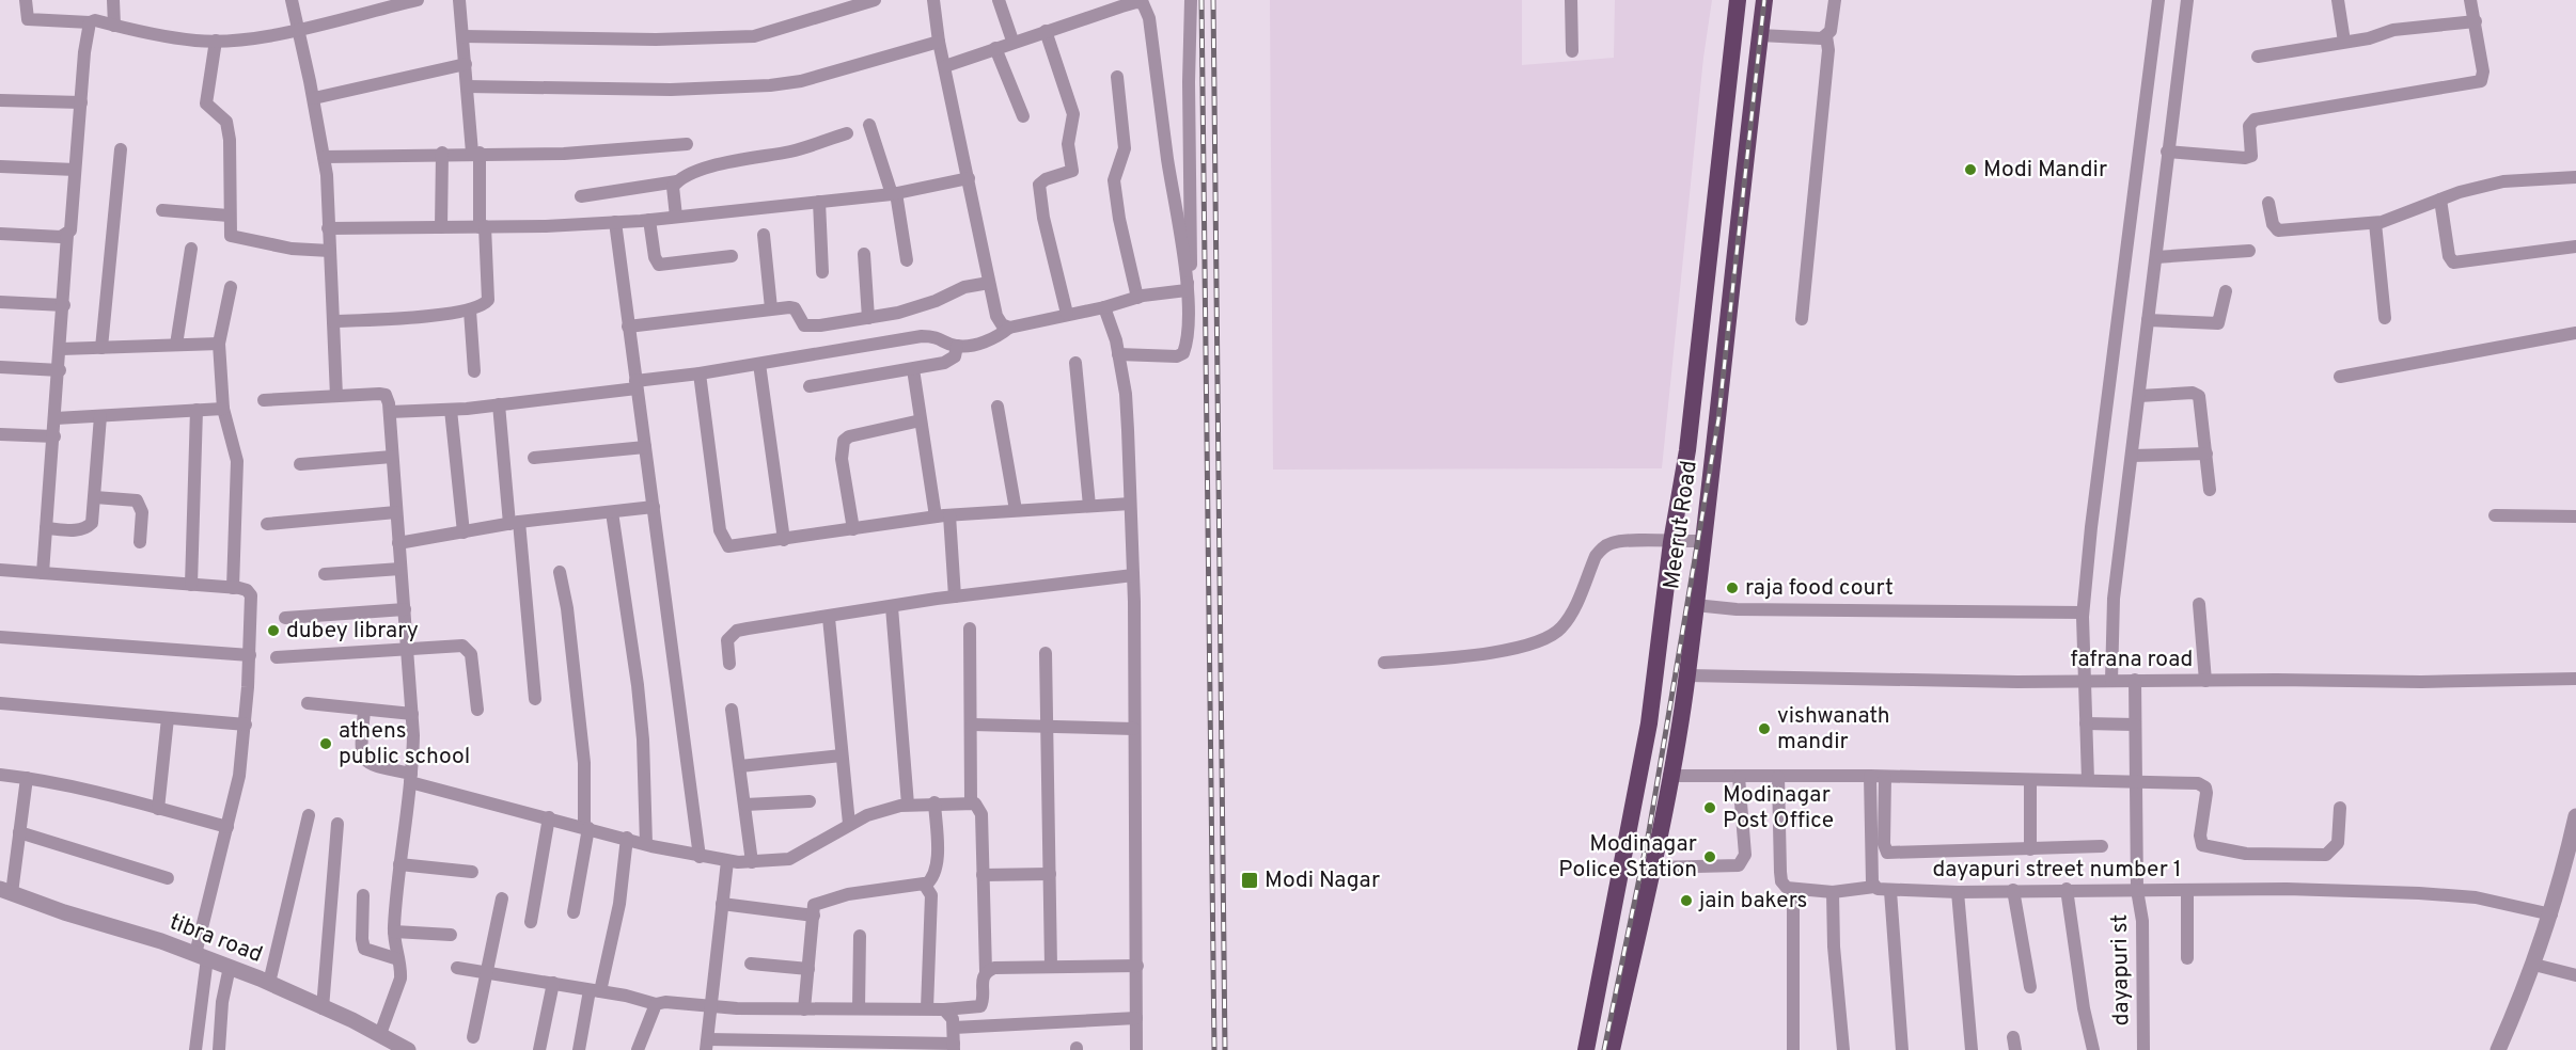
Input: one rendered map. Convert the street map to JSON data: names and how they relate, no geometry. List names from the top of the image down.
{
  "streets": {
    "highway": ["Meerut Road"],
    "street": [
      "fafrana road",
      "dayapuri street number 1",
      "tibra road",
      "dayapuri st"
    ]
  },
  "crossings": [
    ["Meerut Road", "fafrana road"],
    ["fafrana road", "dayapuri st"],
    ["dayapuri street number 1", "dayapuri st"]
  ],
  "places": {
    "other": [
      "Modi Mandir",
      "raja food court",
      "dubey library",
      "vishwanath mandir",
      "athens public school",
      "Modinagar Post Office",
      "Modinagar Police Station",
      "jain bakers"
    ],
    "transit": ["Modi Nagar"]
  }
}
